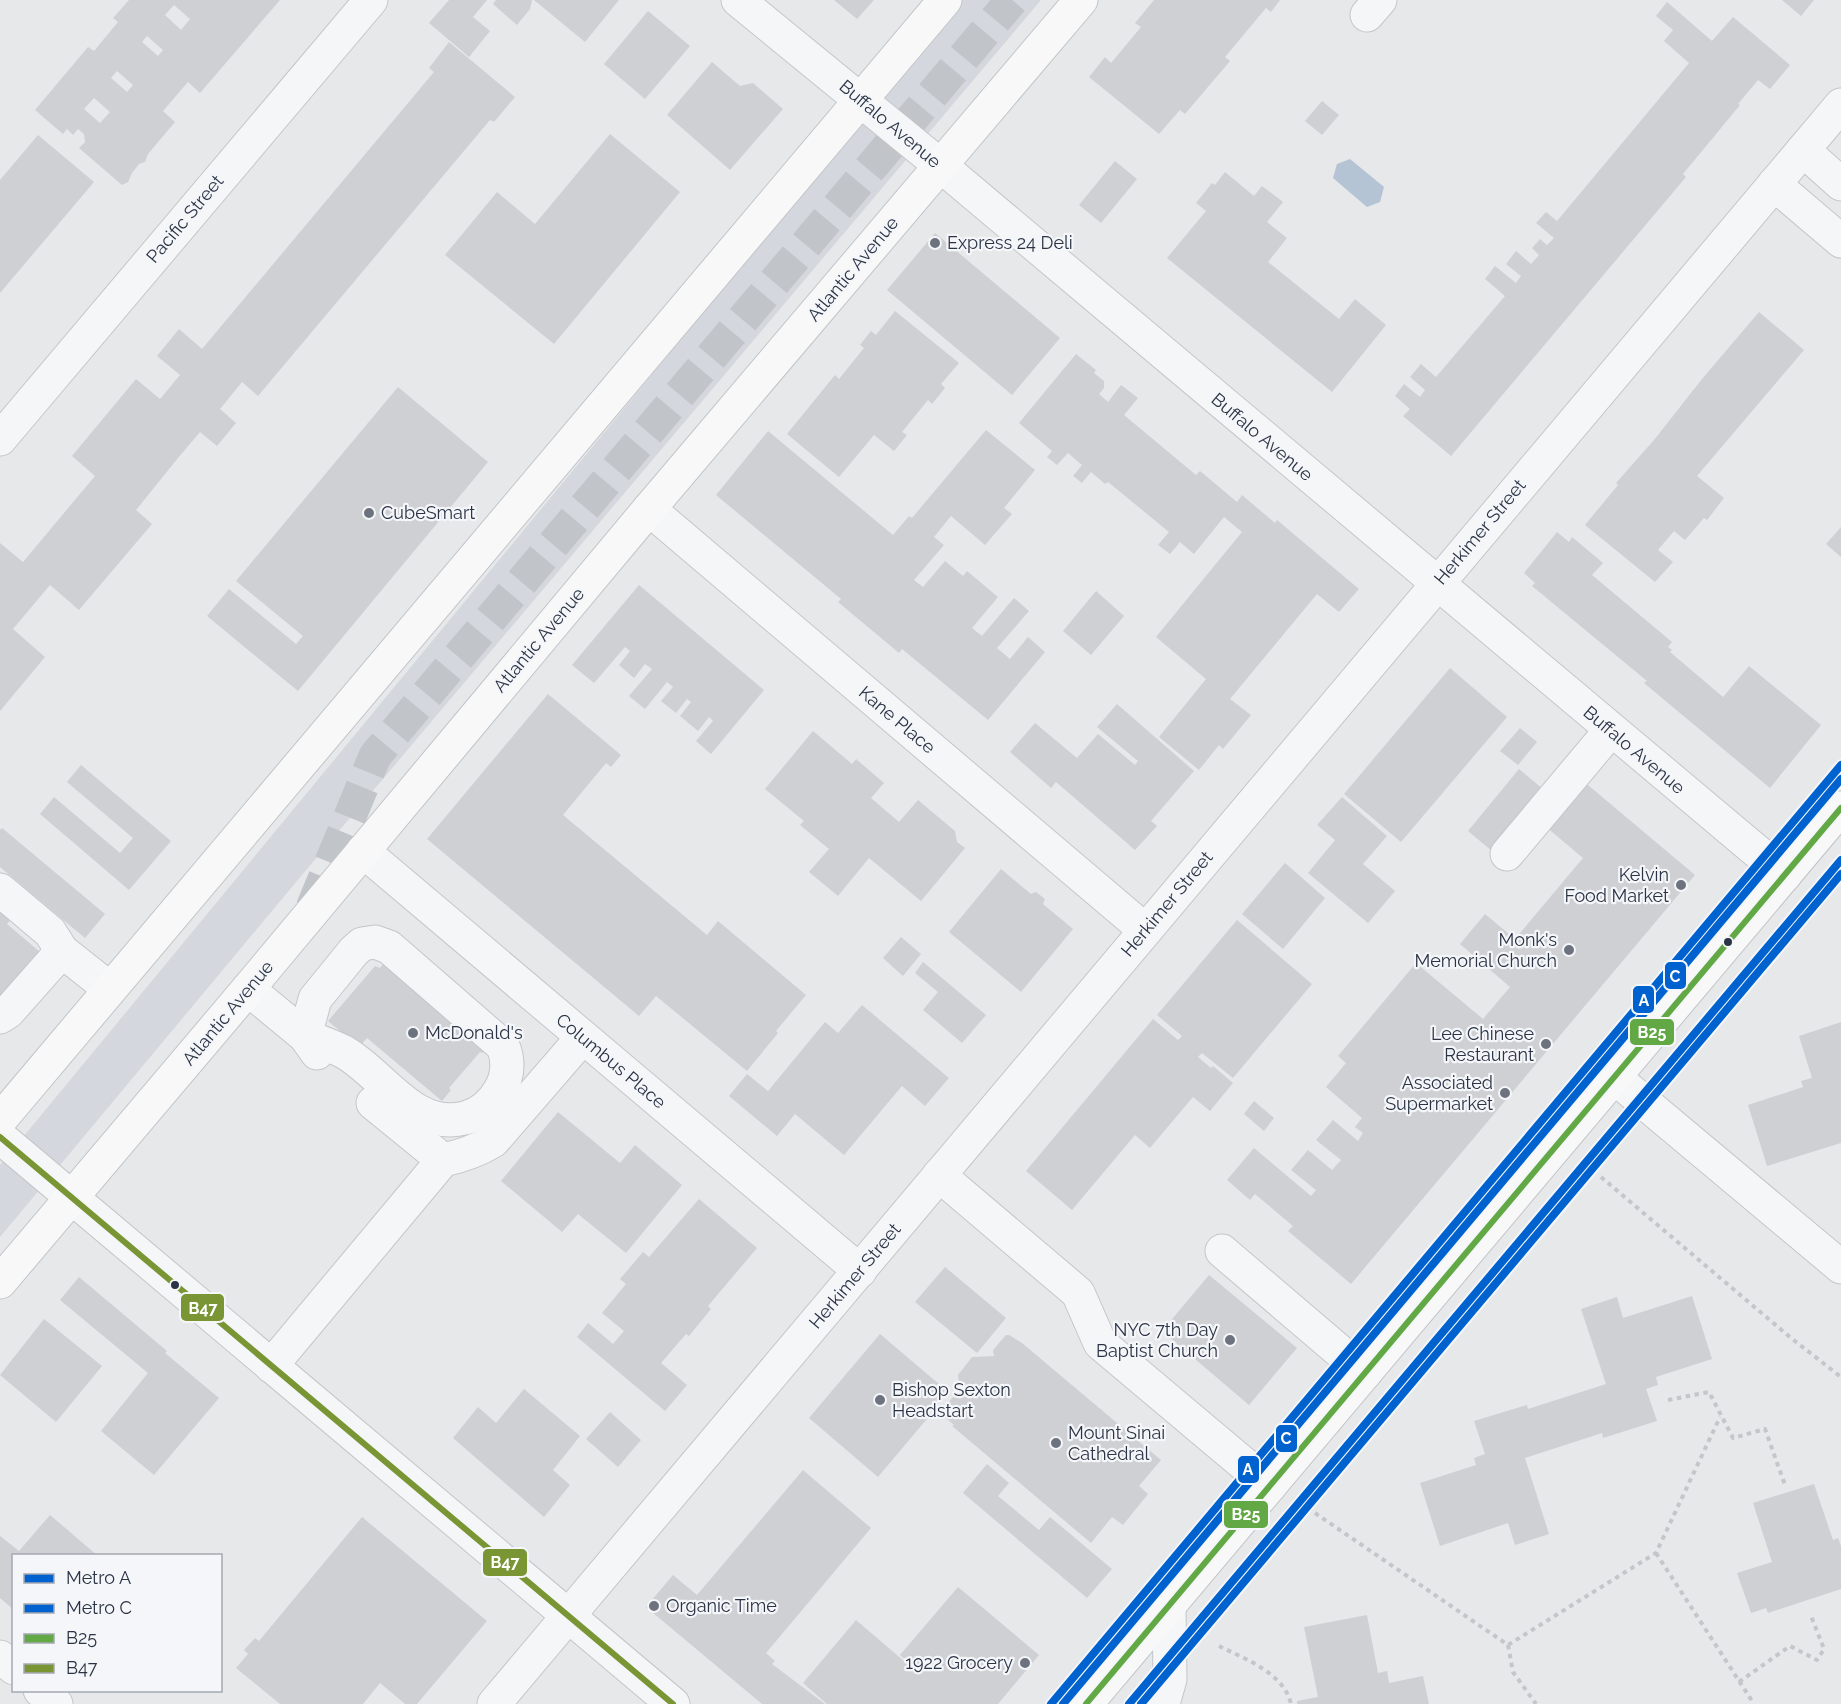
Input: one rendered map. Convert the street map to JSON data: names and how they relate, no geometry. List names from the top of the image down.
{
  "streets": {
    "main road": ["Atlantic Avenue"],
    "street": [
      "Buffalo Avenue",
      "Pacific Street",
      "Herkimer Street",
      "Kane Place",
      "Columbus Place"
    ]
  },
  "crossings": [
    ["Buffalo Avenue", "Atlantic Avenue"],
    ["Buffalo Avenue", "Herkimer Street"],
    ["Atlantic Avenue", "Kane Place"],
    ["Atlantic Avenue", "Columbus Place"],
    ["Herkimer Street", "Kane Place"],
    ["Herkimer Street", "Columbus Place"]
  ],
  "places": [
    "Express 24 Deli",
    "CubeSmart",
    "Kelvin Food Market",
    "Monk's Memorial Church",
    "McDonald's",
    "Lee Chinese Restaurant",
    "Associated Supermarket",
    "NYC 7th Day Baptist Church",
    "Bishop Sexton Headstart",
    "Mount Sinai Cathedral",
    "Organic Time",
    "1922 Grocery"
  ],
  "lines": [
    "metro line A",
    "metro line C",
    "transit line B25",
    "transit line B47"
  ],
  "legend": [
    "Metro A",
    "Metro C",
    "B25",
    "B47"
  ]
}
